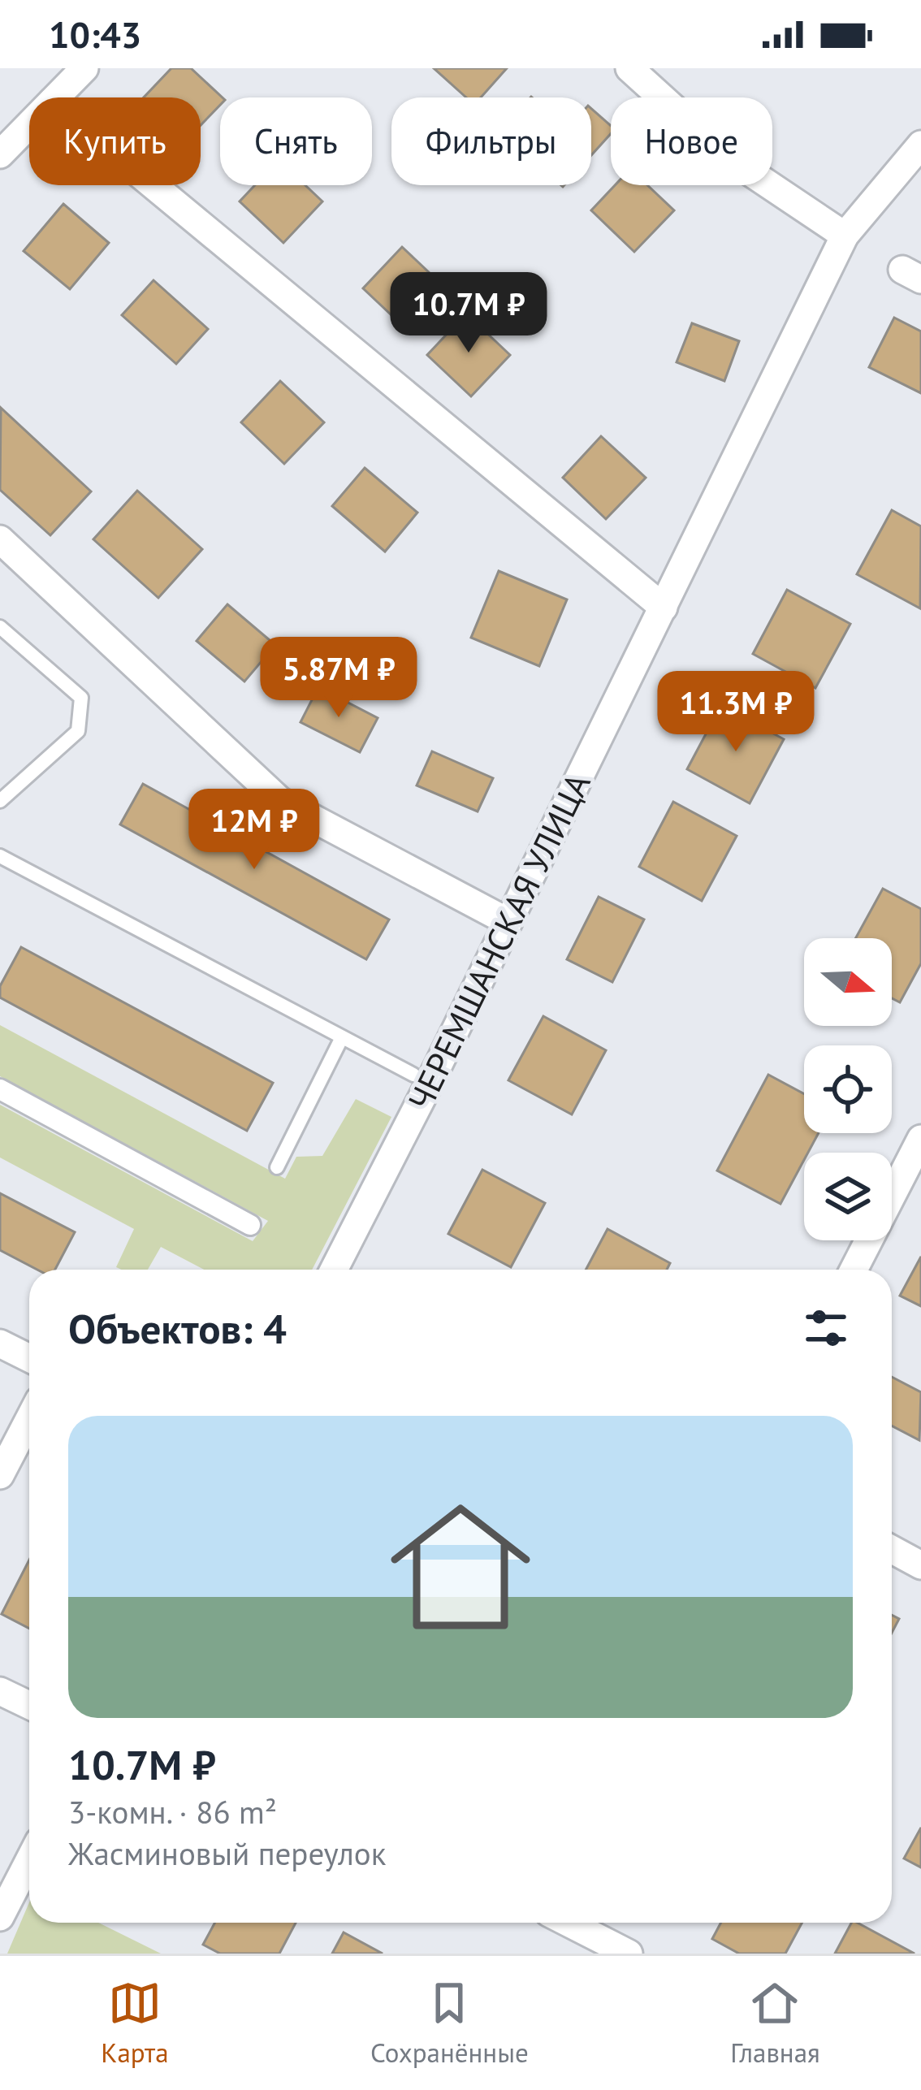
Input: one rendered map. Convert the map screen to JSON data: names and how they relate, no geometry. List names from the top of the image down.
{
  "streets": {
    "street": ["ЧЕРЕМШАНСКАЯ УЛИЦА"]
  },
  "north": "right",
  "page": {
    "status": "10:43",
    "chip": [
      "Купить",
      "Снять",
      "Фильтры",
      "Новое"
    ],
    "price": [
      "10.7M ₽",
      "5.87M ₽",
      "11.3M ₽",
      "12M ₽"
    ],
    "heading": "Объектов: 4",
    "list": [
      {
        "name": "10.7M ₽",
        "note": "3-комн. · 86 m² · Жасминовый переулок"
      }
    ],
    "tabs": ["Карта", "Сохранённые", "Главная"]
  }
}
